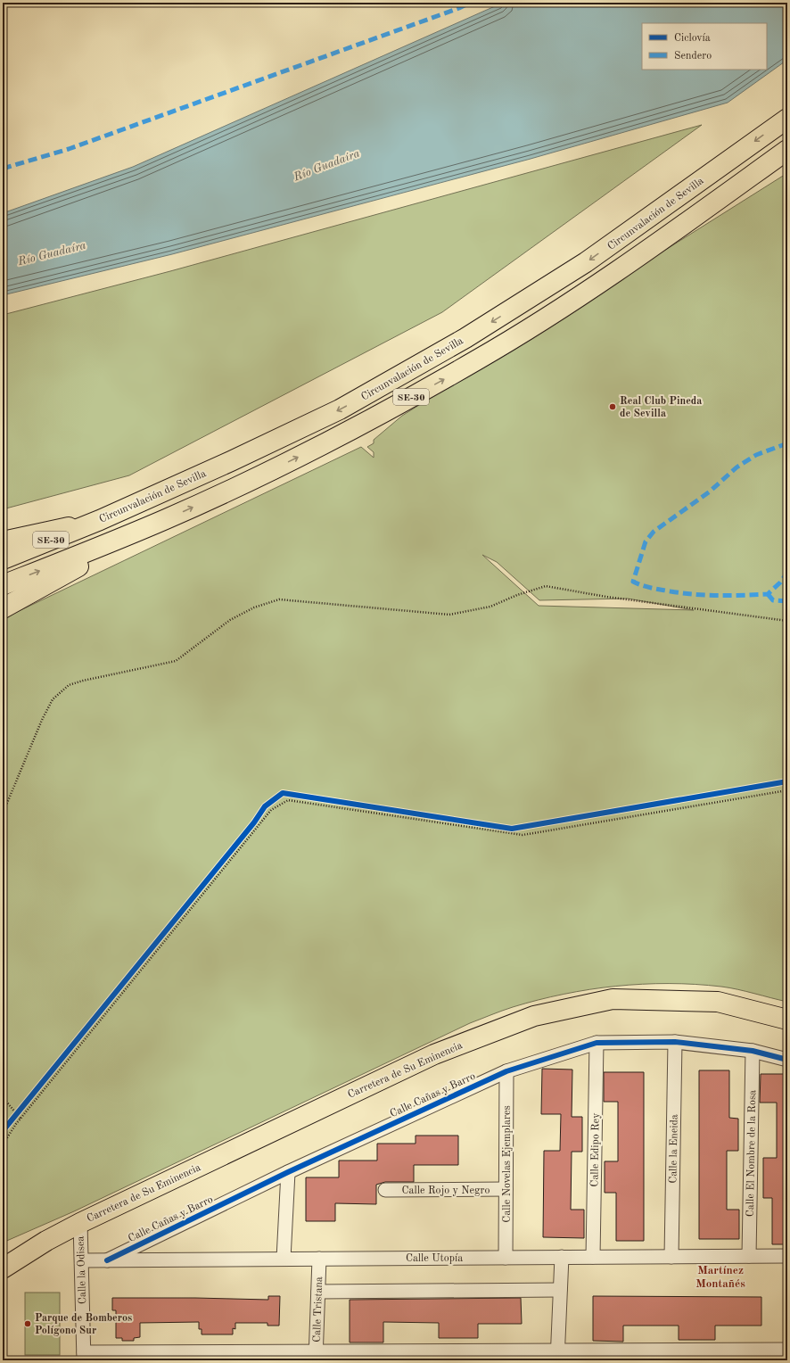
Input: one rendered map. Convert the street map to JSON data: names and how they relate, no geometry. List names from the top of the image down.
{
  "streets": {
    "main road": ["Circunvalación de Sevilla", "SE-30", "Carretera de Su Eminencia"],
    "street": [
      "Calle Cañas y Barro",
      "Calle la Eneida",
      "Calle Edipo Rey",
      "Calle El Nombre de la Rosa",
      "Calle Novelas Ejemplares",
      "Calle Rojo y Negro",
      "Calle Utopía",
      "Calle la Odisea",
      "Calle Tristana"
    ]
  },
  "crossings": [
    ["Carretera de Su Eminencia", "Calle la Odisea"],
    ["Calle Cañas y Barro", "Calle la Eneida"],
    ["Calle Cañas y Barro", "Calle Edipo Rey"],
    ["Calle Cañas y Barro", "Calle El Nombre de la Rosa"],
    ["Calle Cañas y Barro", "Calle Novelas Ejemplares"],
    ["Calle Cañas y Barro", "Calle Utopía"],
    ["Calle la Eneida", "Calle Utopía"],
    ["Calle Edipo Rey", "Calle Utopía"],
    ["Calle El Nombre de la Rosa", "Calle Utopía"],
    ["Calle Novelas Ejemplares", "Calle Rojo y Negro"],
    ["Calle Novelas Ejemplares", "Calle Utopía"],
    ["Calle Utopía", "Calle la Odisea"],
    ["Calle Utopía", "Calle Tristana"]
  ],
  "districts": ["Martínez Montañés"],
  "water": ["Río Guadaíra"],
  "places": ["Real Club Pineda de Sevilla", "Parque de Bomberos Polígono Sur"],
  "legend": ["Ciclovía", "Sendero"]
}
